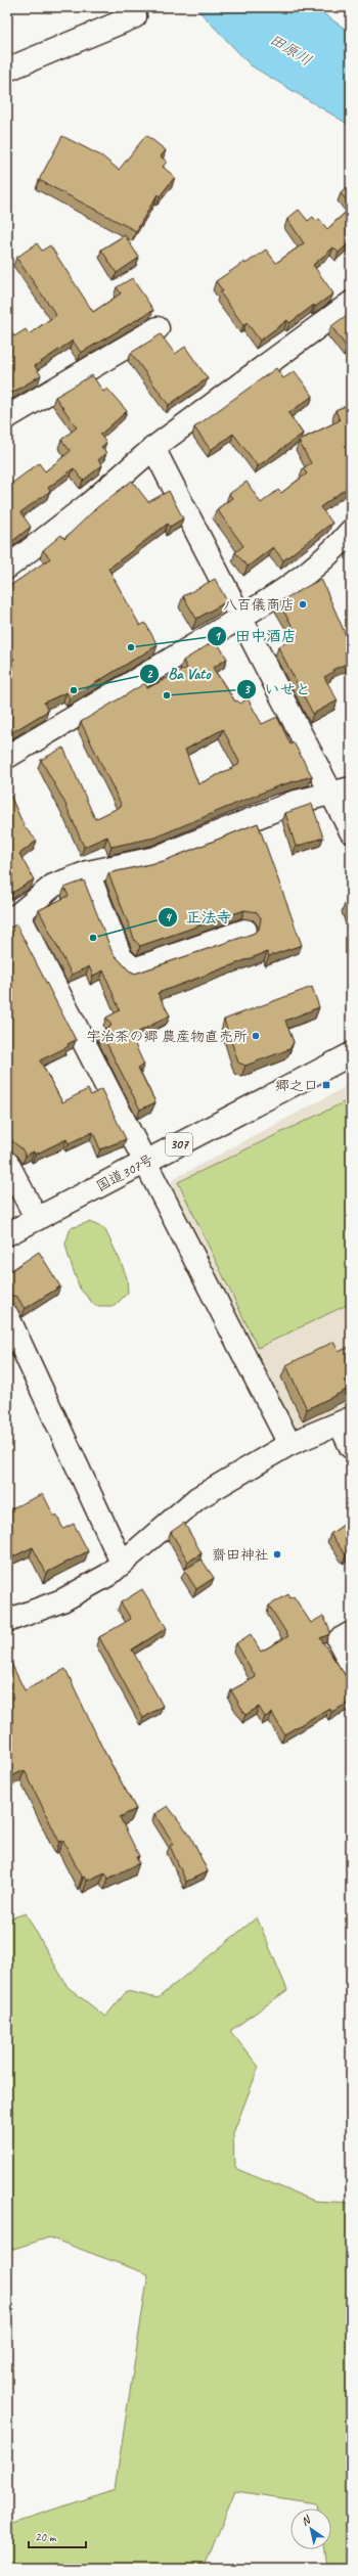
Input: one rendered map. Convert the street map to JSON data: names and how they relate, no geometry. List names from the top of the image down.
{
  "streets": {
    "main road": ["307", "国道307号"]
  },
  "water": ["田原川"],
  "places": {
    "other": [
      "八百儀商店",
      "田中酒店",
      "Ba Vato",
      "いせと",
      "正法寺",
      "宇治茶の郷 農産物直売所",
      "齋田神社"
    ],
    "transit": ["郷之口"]
  },
  "scale_bar": "20 m",
  "north": "top left"
}
